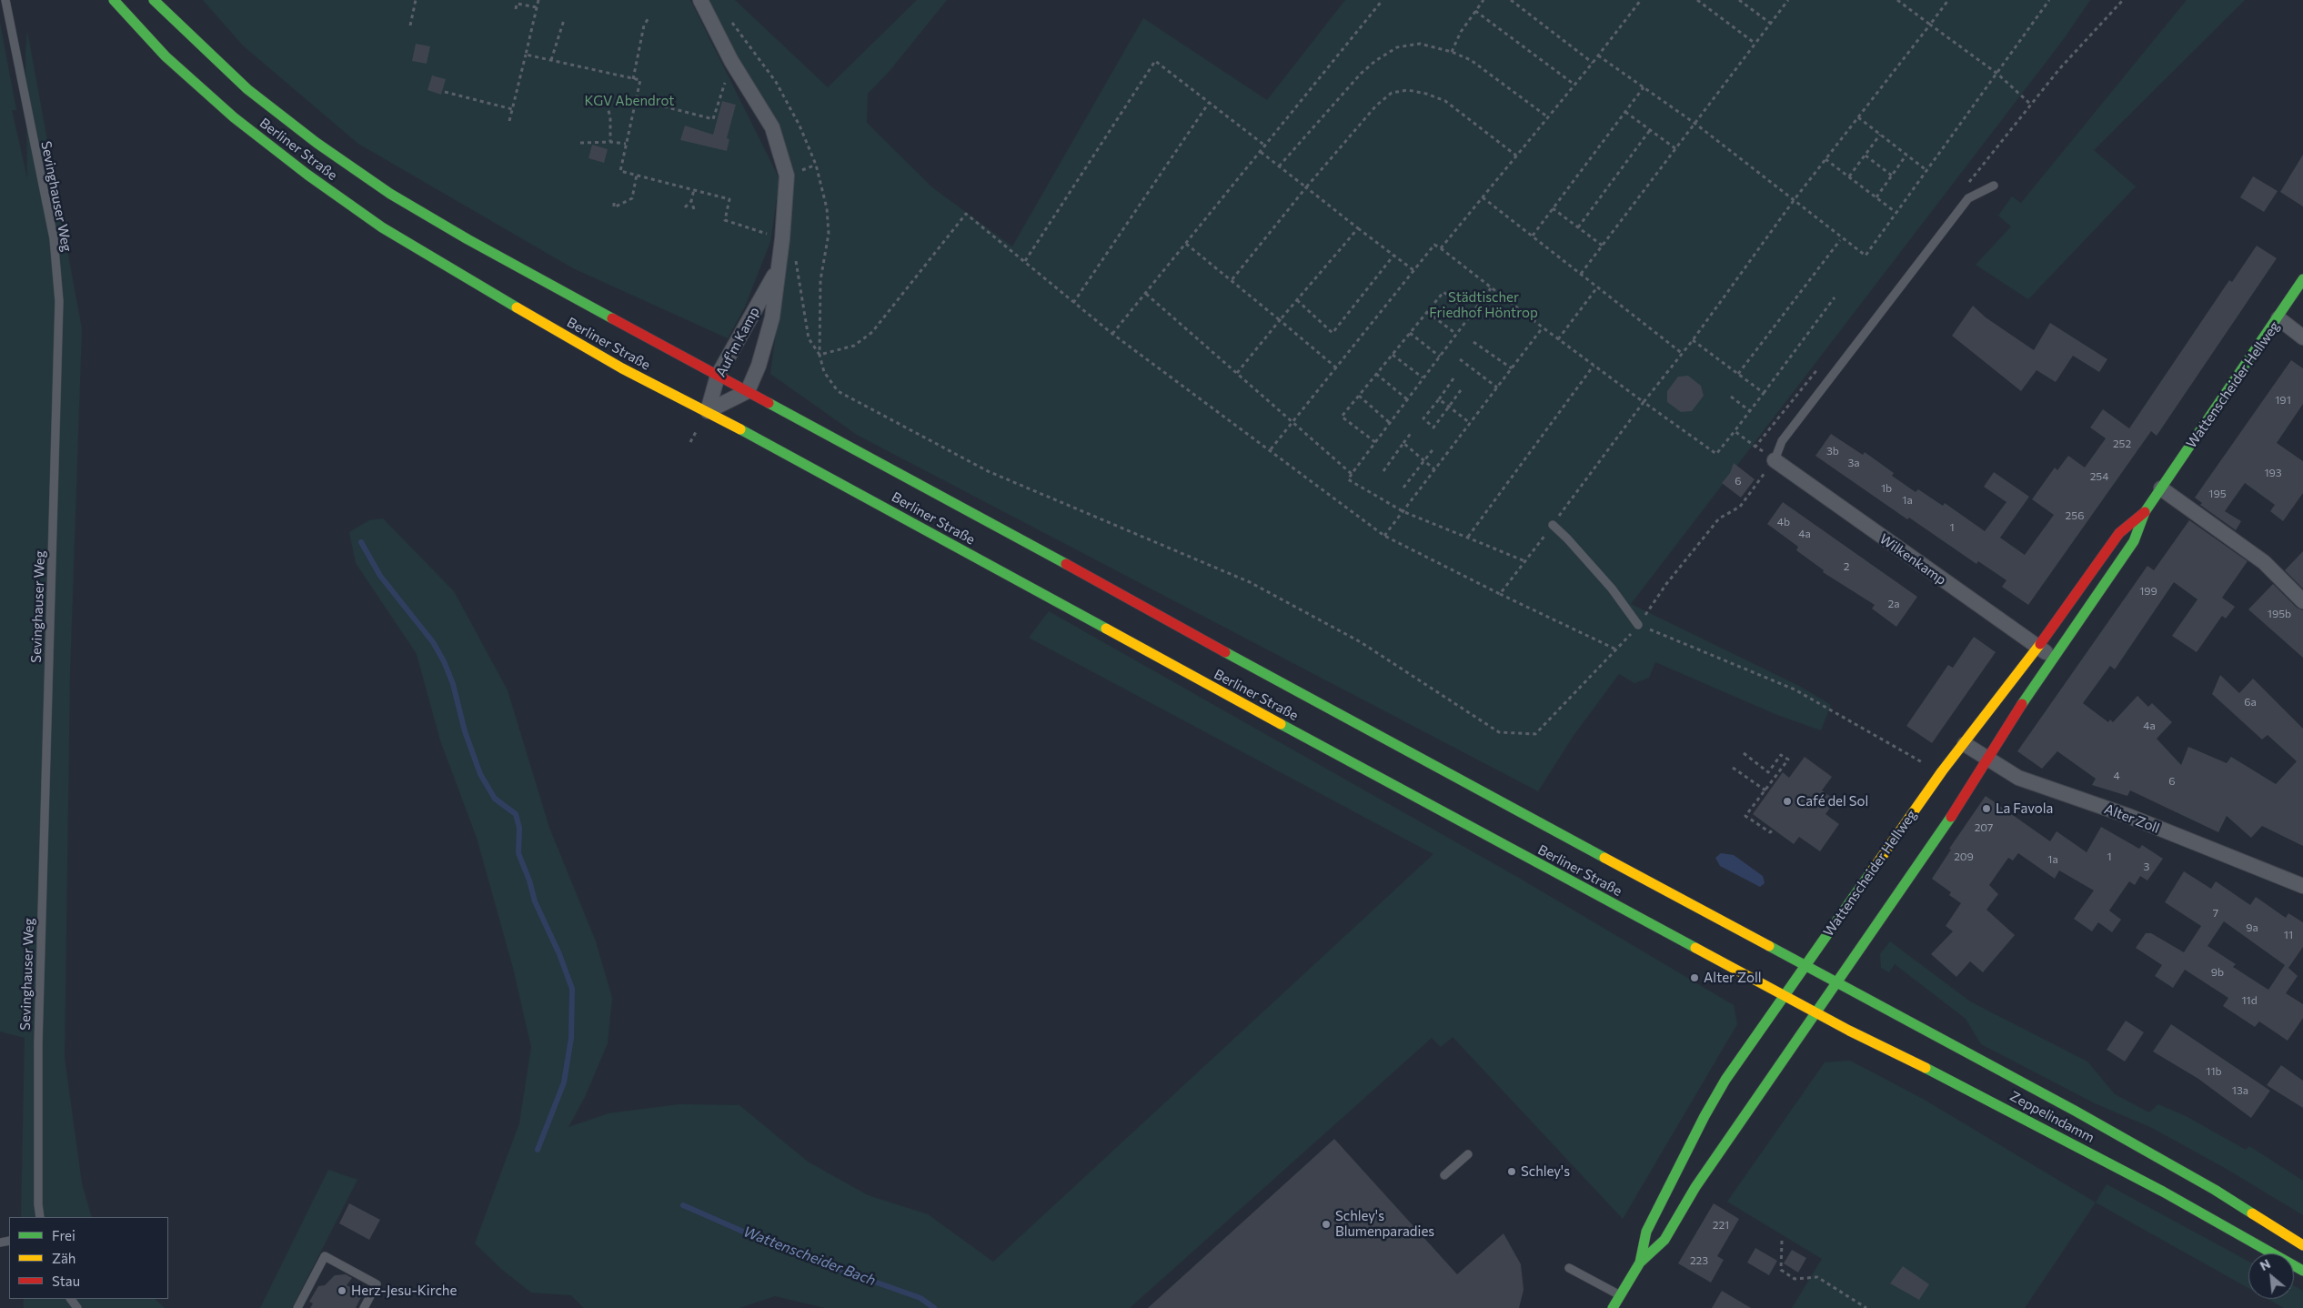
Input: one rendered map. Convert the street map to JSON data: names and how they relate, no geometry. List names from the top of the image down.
{
  "streets": {
    "main road": ["Berliner Straße", "Wattenscheider Hellweg", "Zeppelindamm"],
    "street": ["Auf'm Kamp", "Wilkenkamp", "Alter Zoll"],
    "lane": ["Sevinghauser Weg"]
  },
  "crossings": [
    ["Berliner Straße", "Auf'm Kamp"],
    ["Berliner Straße", "Wattenscheider Hellweg"],
    ["Berliner Straße", "Zeppelindamm"],
    ["Wattenscheider Hellweg", "Wilkenkamp"],
    ["Wattenscheider Hellweg", "Alter Zoll"],
    ["Wattenscheider Hellweg", "Zeppelindamm"]
  ],
  "water": ["Wattenscheider Bach"],
  "parks": ["KGV Abendrot", "Städtischer Friedhof Höntrop"],
  "places": [
    "Café del Sol",
    "La Favola",
    "Alter Zoll",
    "Schley's",
    "Schley's Blumenparadies",
    "Herz-Jesu-Kirche"
  ],
  "house_numbers": [
    "191",
    "252",
    "3b",
    "3a",
    "193",
    "254",
    "6",
    "1b",
    "195",
    "1a",
    "256",
    "4b",
    "1",
    "4a",
    "2",
    "199",
    "2a",
    "195b",
    "6a",
    "4a",
    "4",
    "6",
    "207",
    "209",
    "1",
    "1a",
    "3",
    "7",
    "9a",
    "11",
    "9b",
    "11d",
    "11b",
    "13a",
    "221",
    "223"
  ],
  "legend": ["Frei", "Zäh", "Stau"],
  "north": "top left"
}
